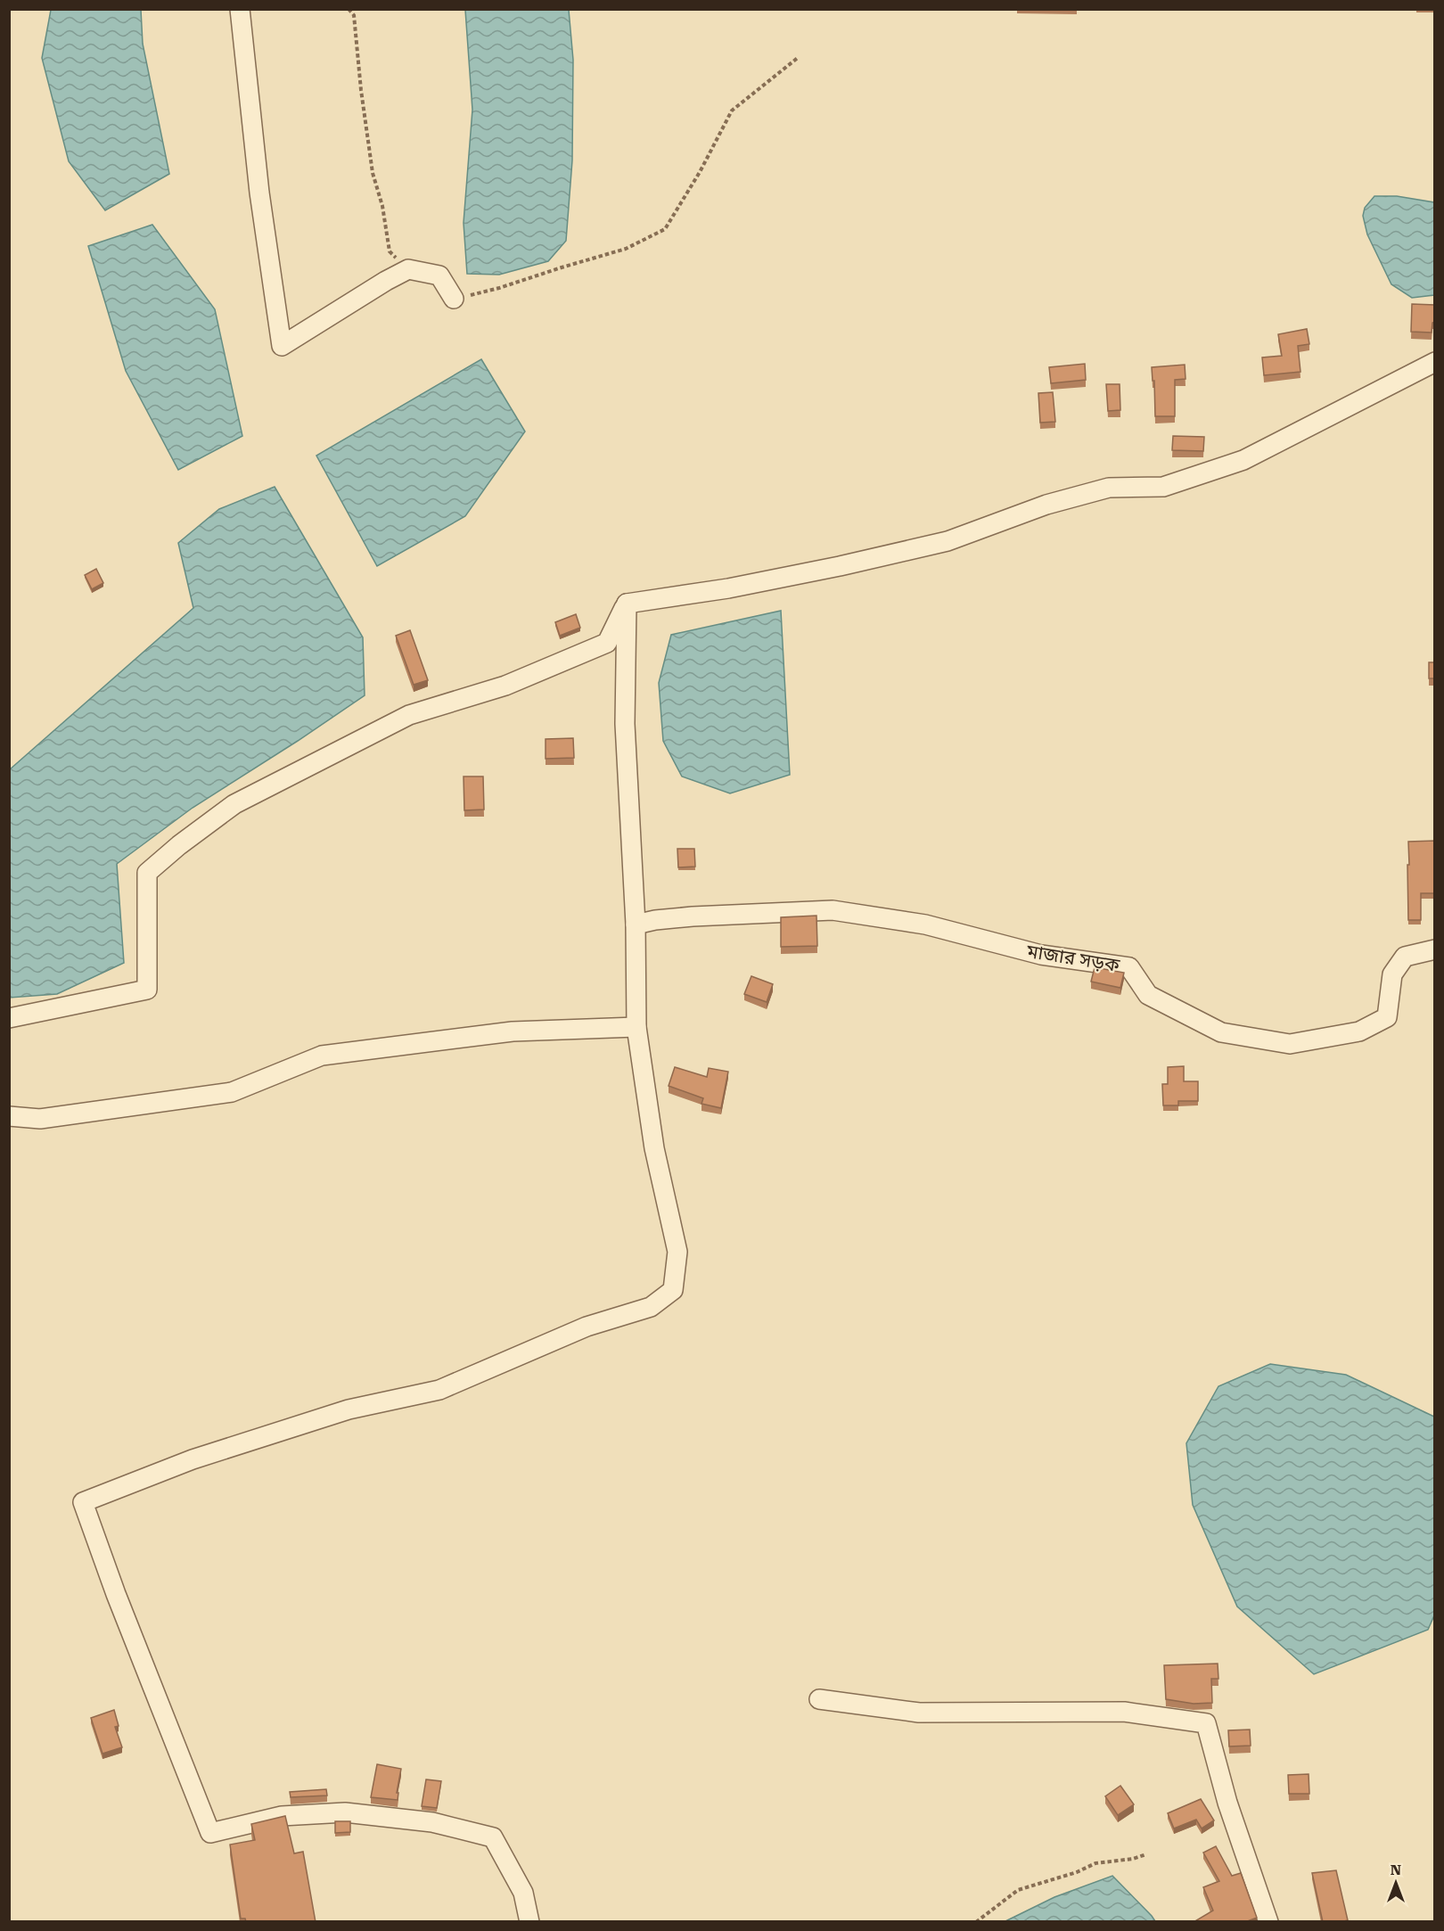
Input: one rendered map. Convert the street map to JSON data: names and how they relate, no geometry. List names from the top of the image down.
{
  "streets": {
    "street": ["মাজার সড়ক"]
  },
  "north": "top"
}
